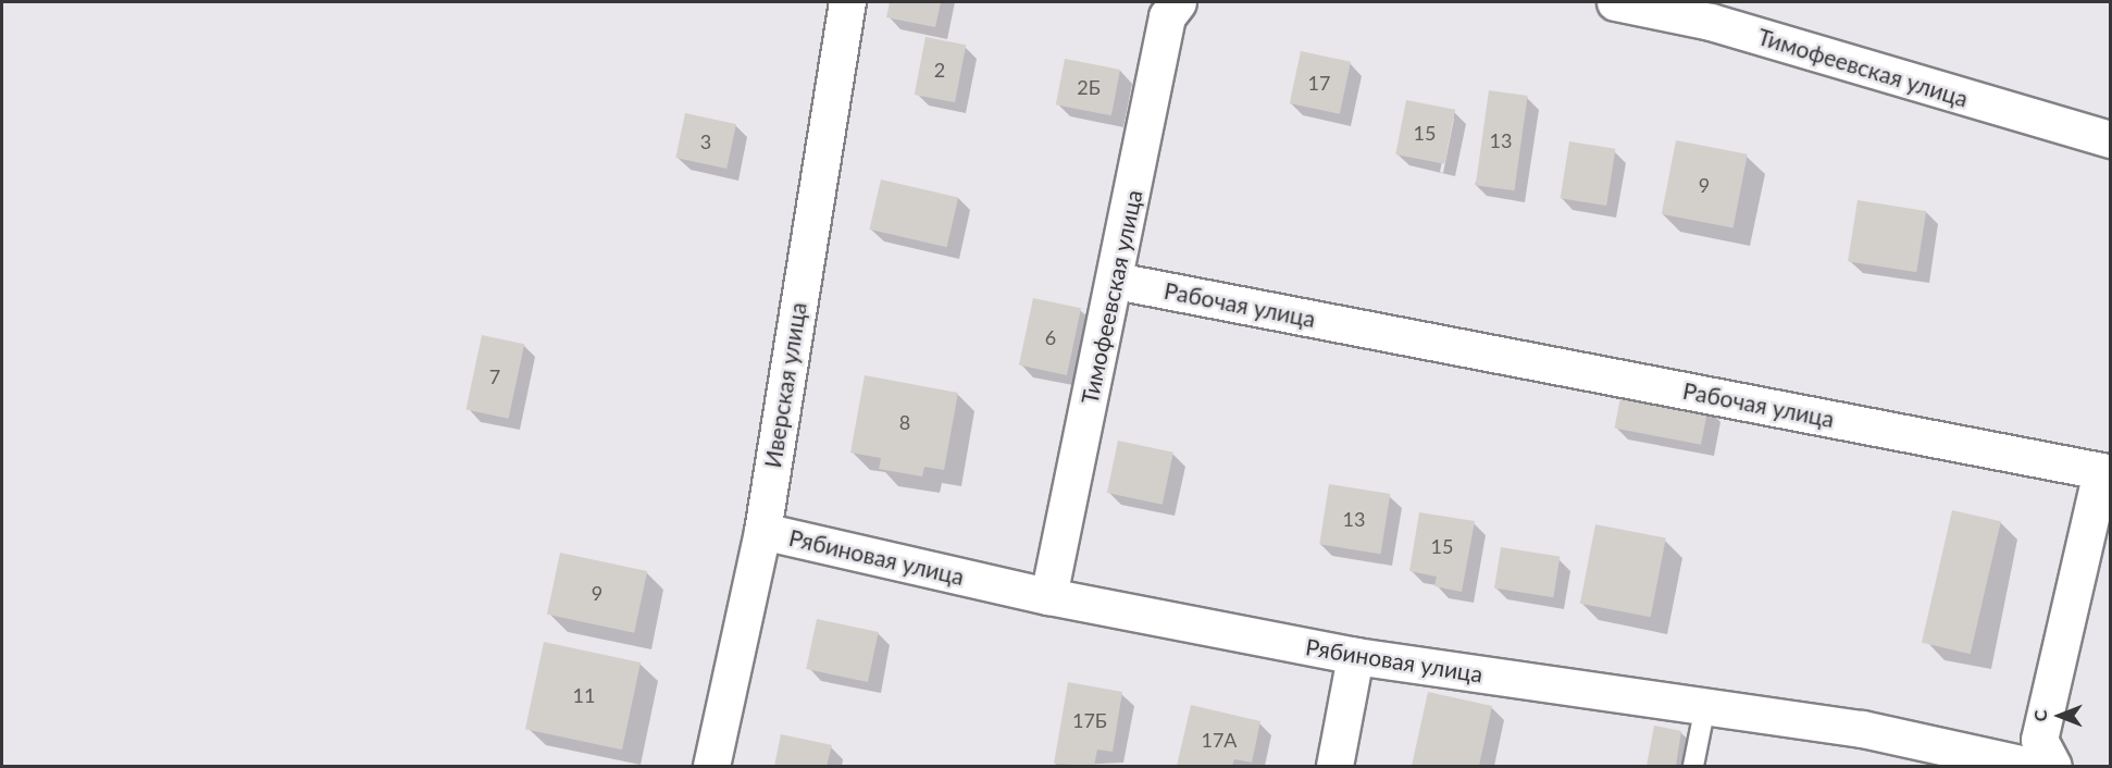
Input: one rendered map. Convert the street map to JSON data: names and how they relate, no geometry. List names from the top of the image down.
{
  "streets": {
    "street": [
      "Тимофеевская улица",
      "Рабочая улица",
      "Иверская улица",
      "Рябиновая улица"
    ]
  },
  "crossings": [
    ["Тимофеевская улица", "Рабочая улица"],
    ["Тимофеевская улица", "Рябиновая улица"],
    ["Иверская улица", "Рябиновая улица"]
  ],
  "house_numbers": [
    "2",
    "17",
    "2Б",
    "15",
    "13",
    "3",
    "9",
    "6",
    "7",
    "8",
    "13",
    "15",
    "9",
    "11",
    "17Б",
    "17А"
  ],
  "north": "left"
}
